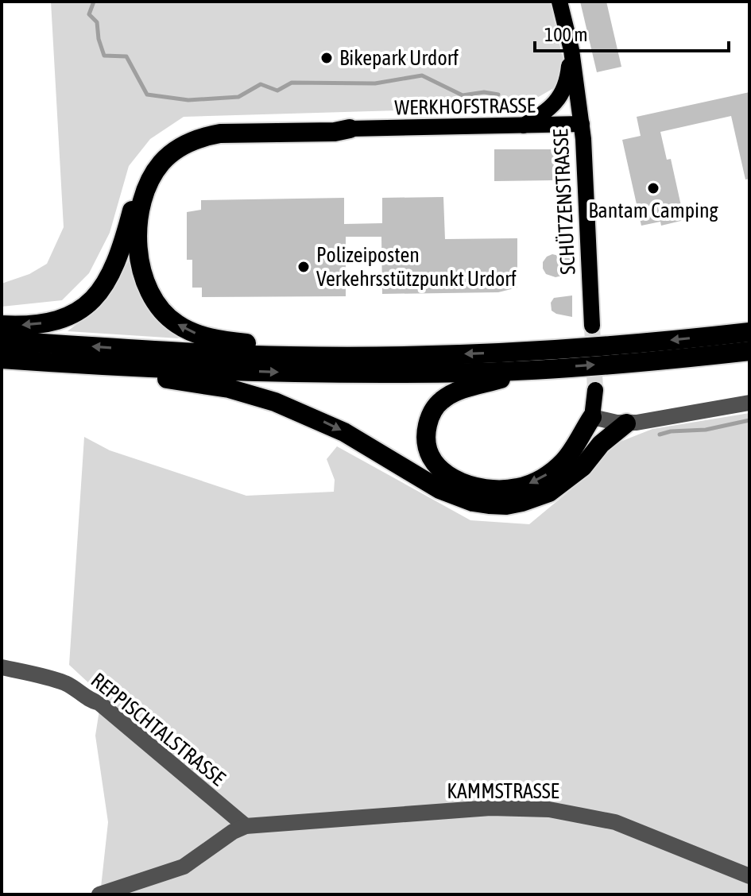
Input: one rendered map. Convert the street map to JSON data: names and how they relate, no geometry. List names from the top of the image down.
{
  "streets": {
    "main road": ["WERKHOFSTRASSE", "SCHÜTZENSTRASSE"],
    "street": ["REPPISCHTALSTRASSE", "KAMMSTRASSE"]
  },
  "crossings": [
    ["WERKHOFSTRASSE", "SCHÜTZENSTRASSE"],
    ["REPPISCHTALSTRASSE", "KAMMSTRASSE"]
  ],
  "places": ["Bikepark Urdorf", "Bantam Camping", "Polizeiposten Verkehrsstützpunkt Urdorf"],
  "scale_bar": "100 m"
}
